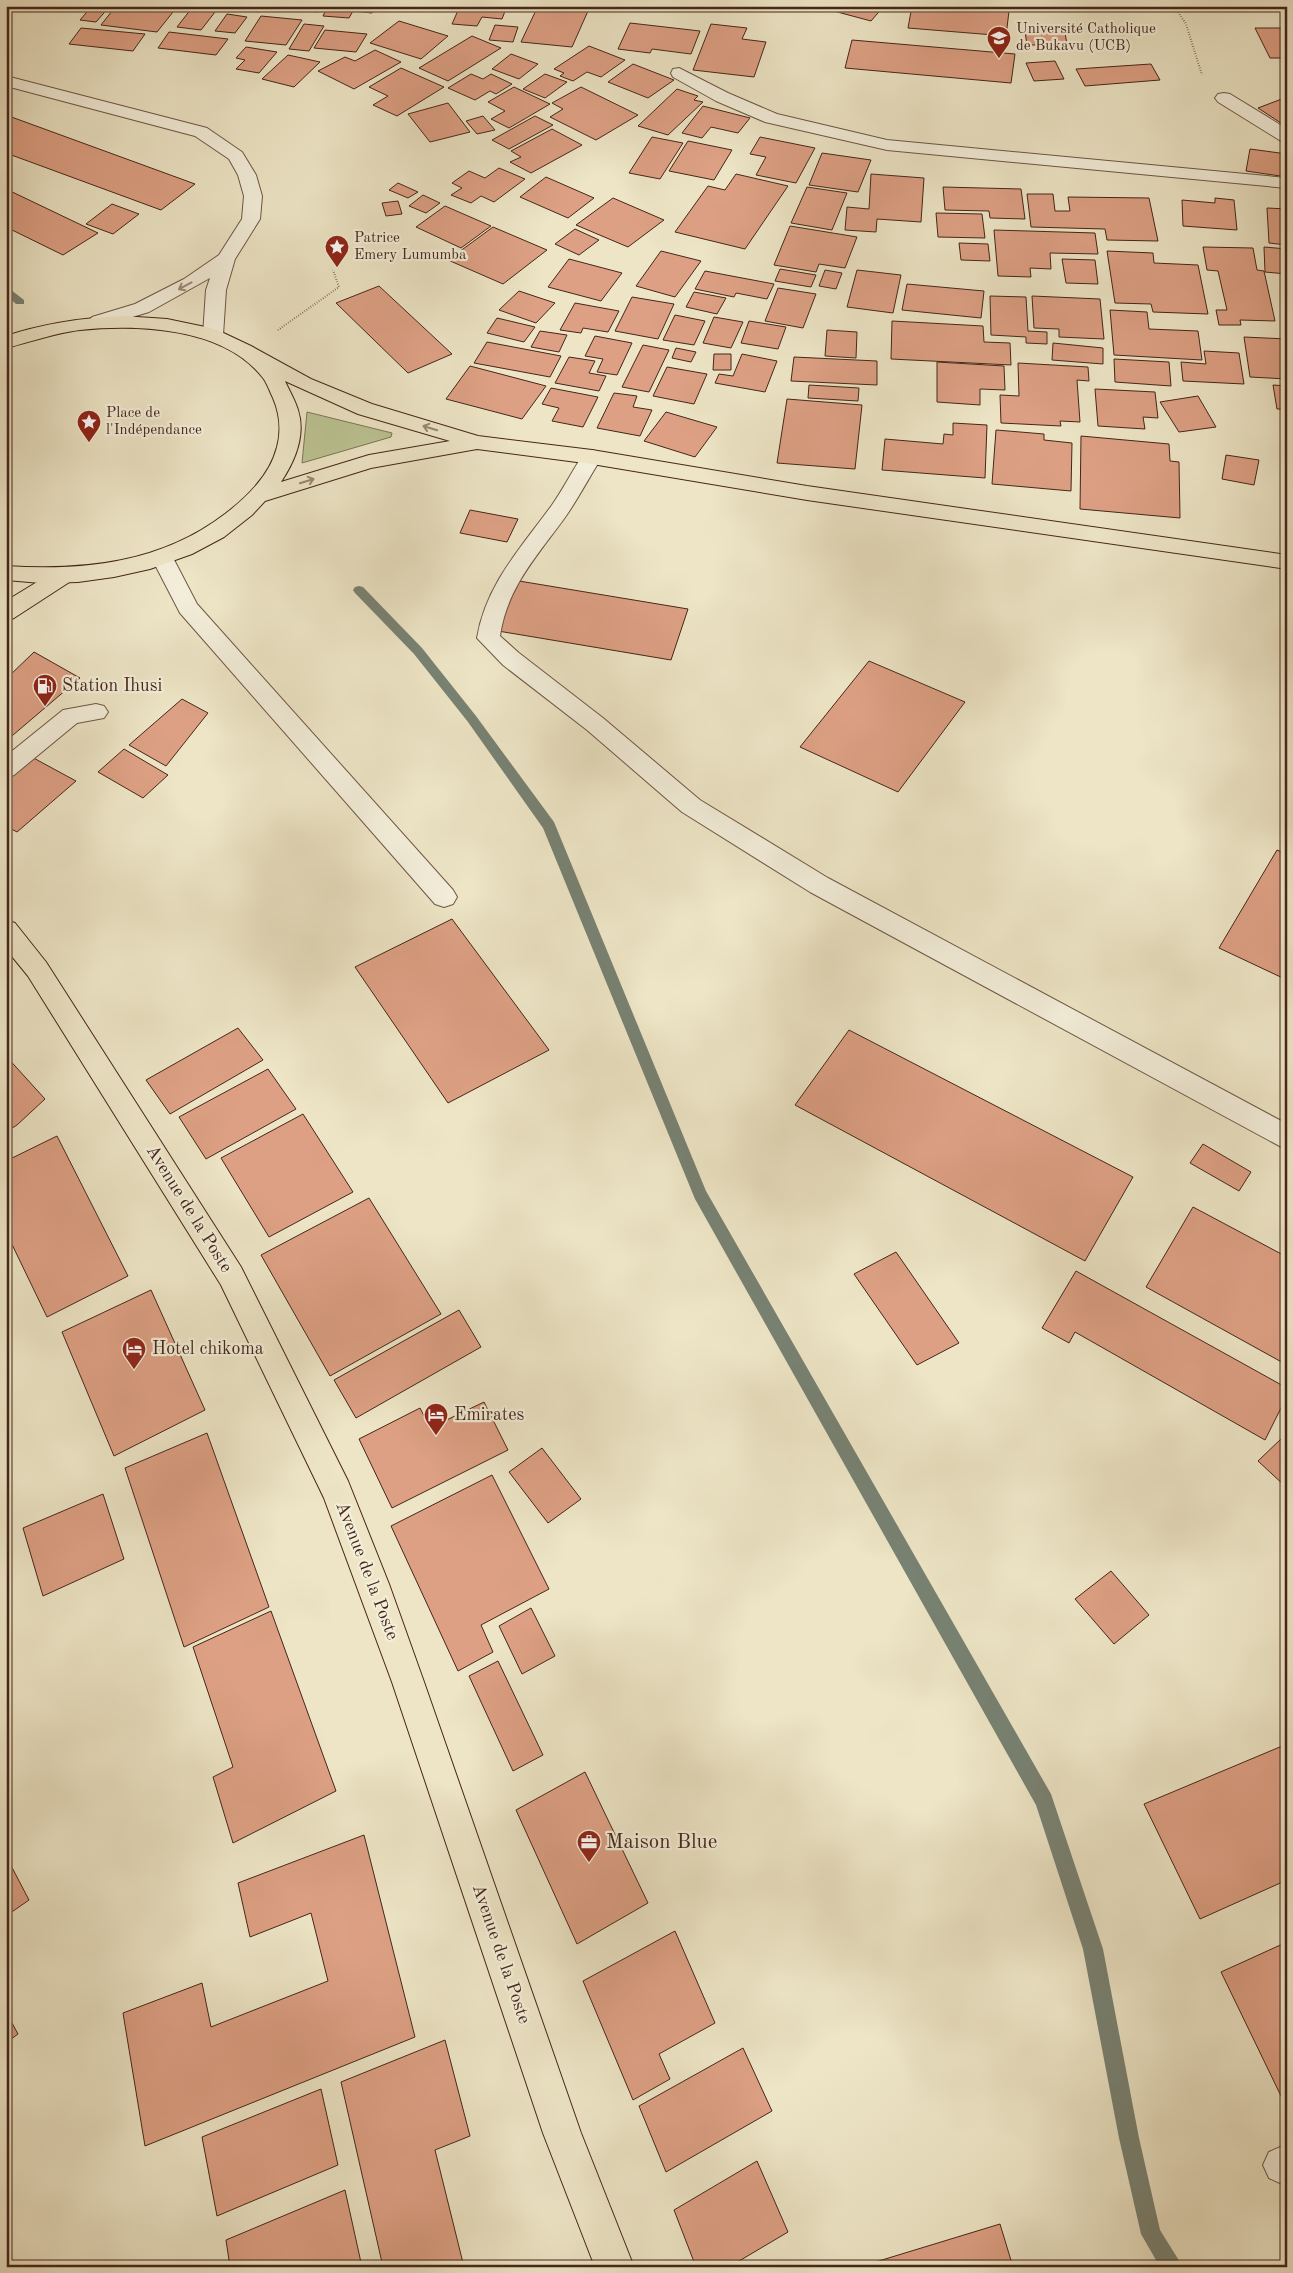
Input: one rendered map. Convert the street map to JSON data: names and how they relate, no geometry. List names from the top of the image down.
{
  "streets": {
    "main road": ["Avenue de la Poste"]
  },
  "places": {
    "school or university": ["Université Catholique de Bukavu (UCB)"],
    "place": ["Patrice Emery Lumumba", "Place de l'Indépendance"],
    "fuel station": ["Station Ihusi"],
    "hotel": ["Hotel chikoma", "Emirates"],
    "office": ["Maison Blue"]
  }
}
